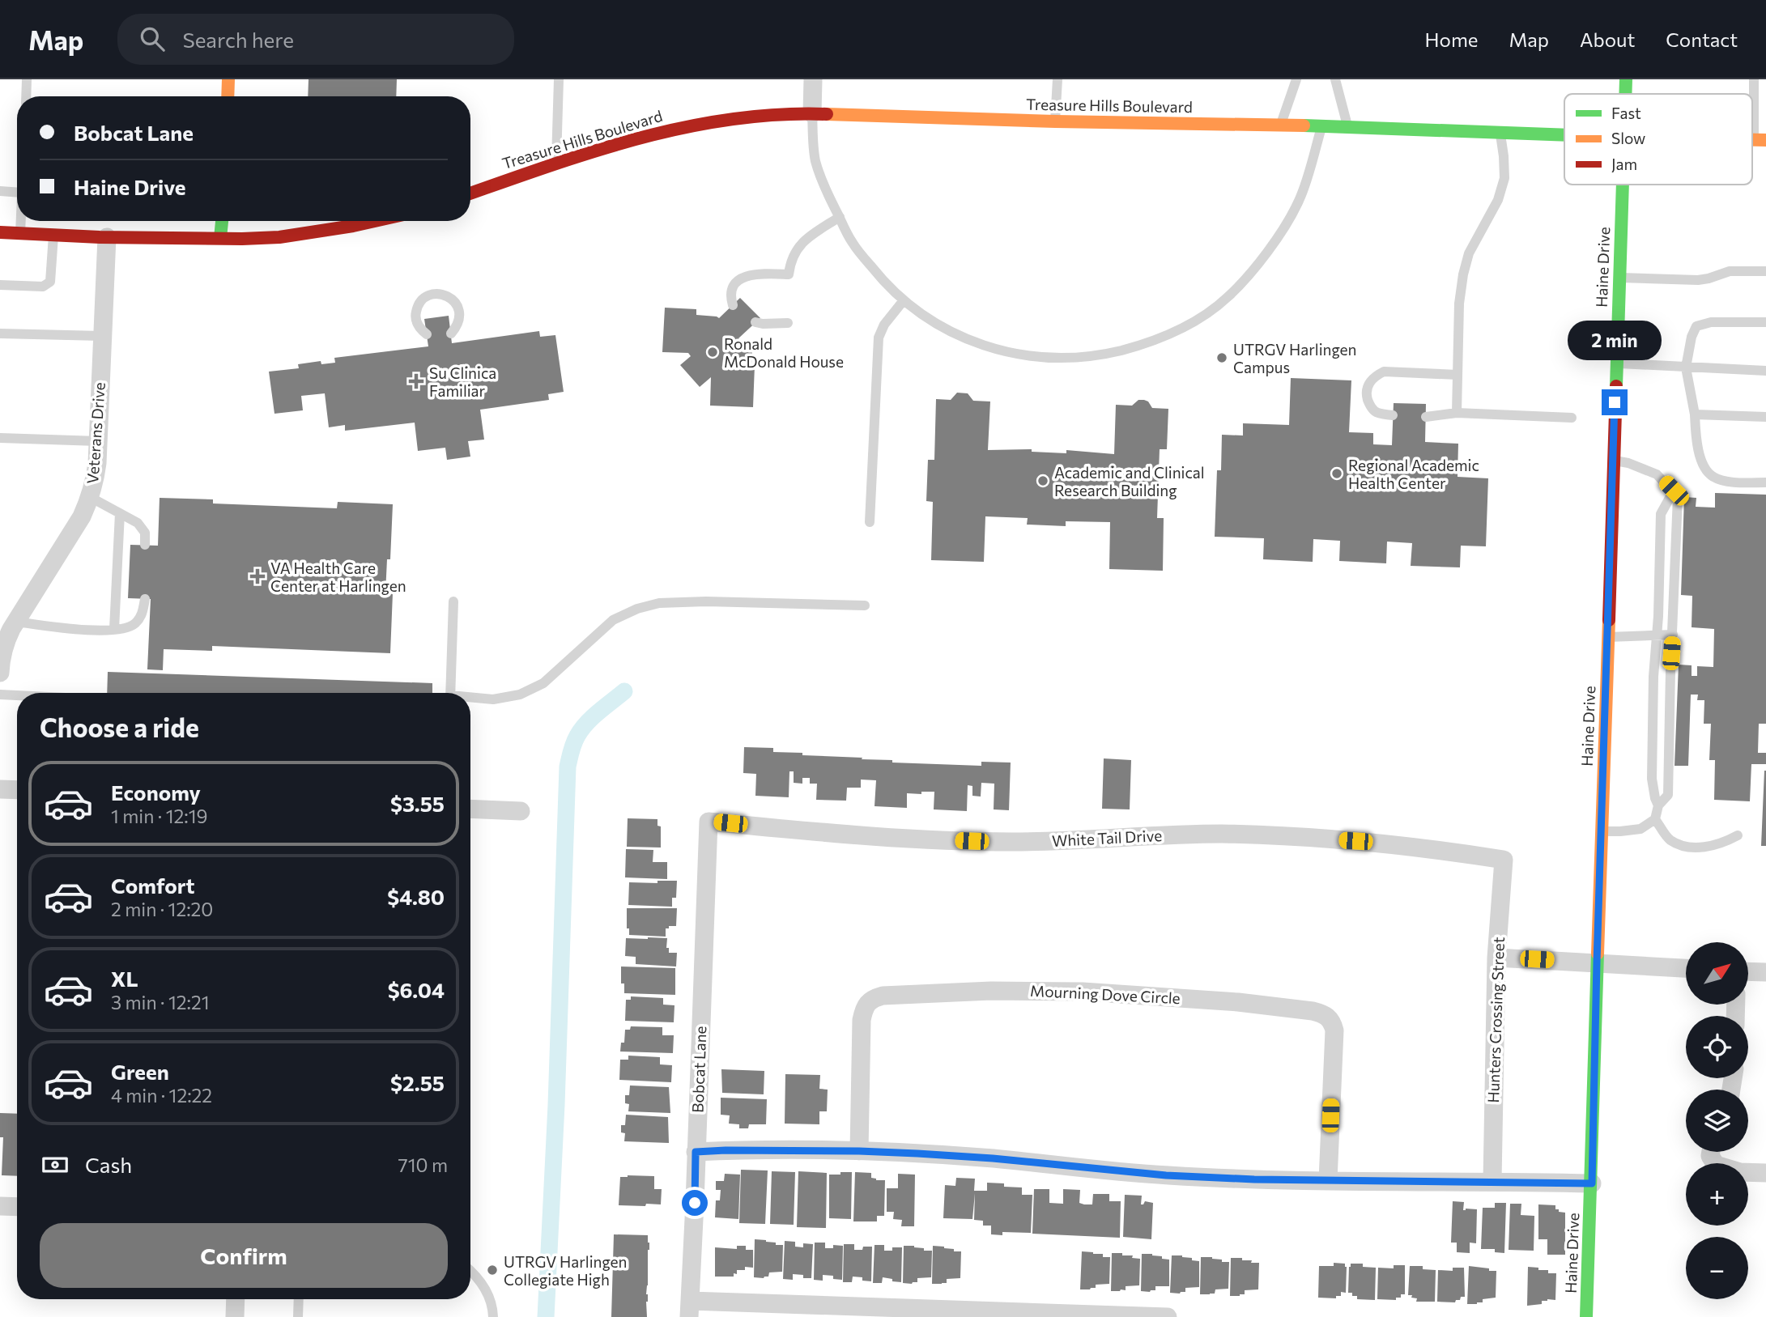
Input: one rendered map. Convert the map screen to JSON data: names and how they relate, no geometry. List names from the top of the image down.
{
  "streets": {
    "street": [
      "Treasure Hills Boulevard",
      "Haine Drive",
      "Veterans Drive",
      "White Tail Drive",
      "Mourning Dove Circle",
      "Hunters Crossing Street",
      "Bobcat Lane"
    ]
  },
  "crossings": [
    ["White Tail Drive", "Hunters Crossing Street"],
    ["White Tail Drive", "Bobcat Lane"]
  ],
  "places": {
    "other": [
      "Ronald McDonald House",
      "UTRGV Harlingen Campus",
      "Regional Academic Health Center",
      "Academic and Clinical Research Building",
      "UTRGV Harlingen Collegiate High"
    ],
    "health": ["Su Clinica Familiar", "VA Health Care Center at Harlingen"]
  },
  "legend": ["Fast", "Slow", "Jam"],
  "north": "top right",
  "page": {
    "header": "Map",
    "search": "Search here",
    "nav": [
      "Home",
      "Map",
      "About",
      "Contact"
    ],
    "banner": ["Bobcat Lane", "Haine Drive"],
    "bubble": "2 min",
    "heading": "Choose a ride",
    "list": [
      {
        "name": "Economy",
        "note": "1 min · 12:19",
        "value": "$3.55"
      },
      {
        "name": "Comfort",
        "note": "2 min · 12:20",
        "value": "$4.80"
      },
      {
        "name": "XL",
        "note": "3 min · 12:21",
        "value": "$6.04"
      },
      {
        "name": "Green",
        "note": "4 min · 12:22",
        "value": "$2.55"
      }
    ],
    "map_buttons": ["+", "−"],
    "pay": ["Cash", "710 m"],
    "buttons": "Confirm"
  }
}
